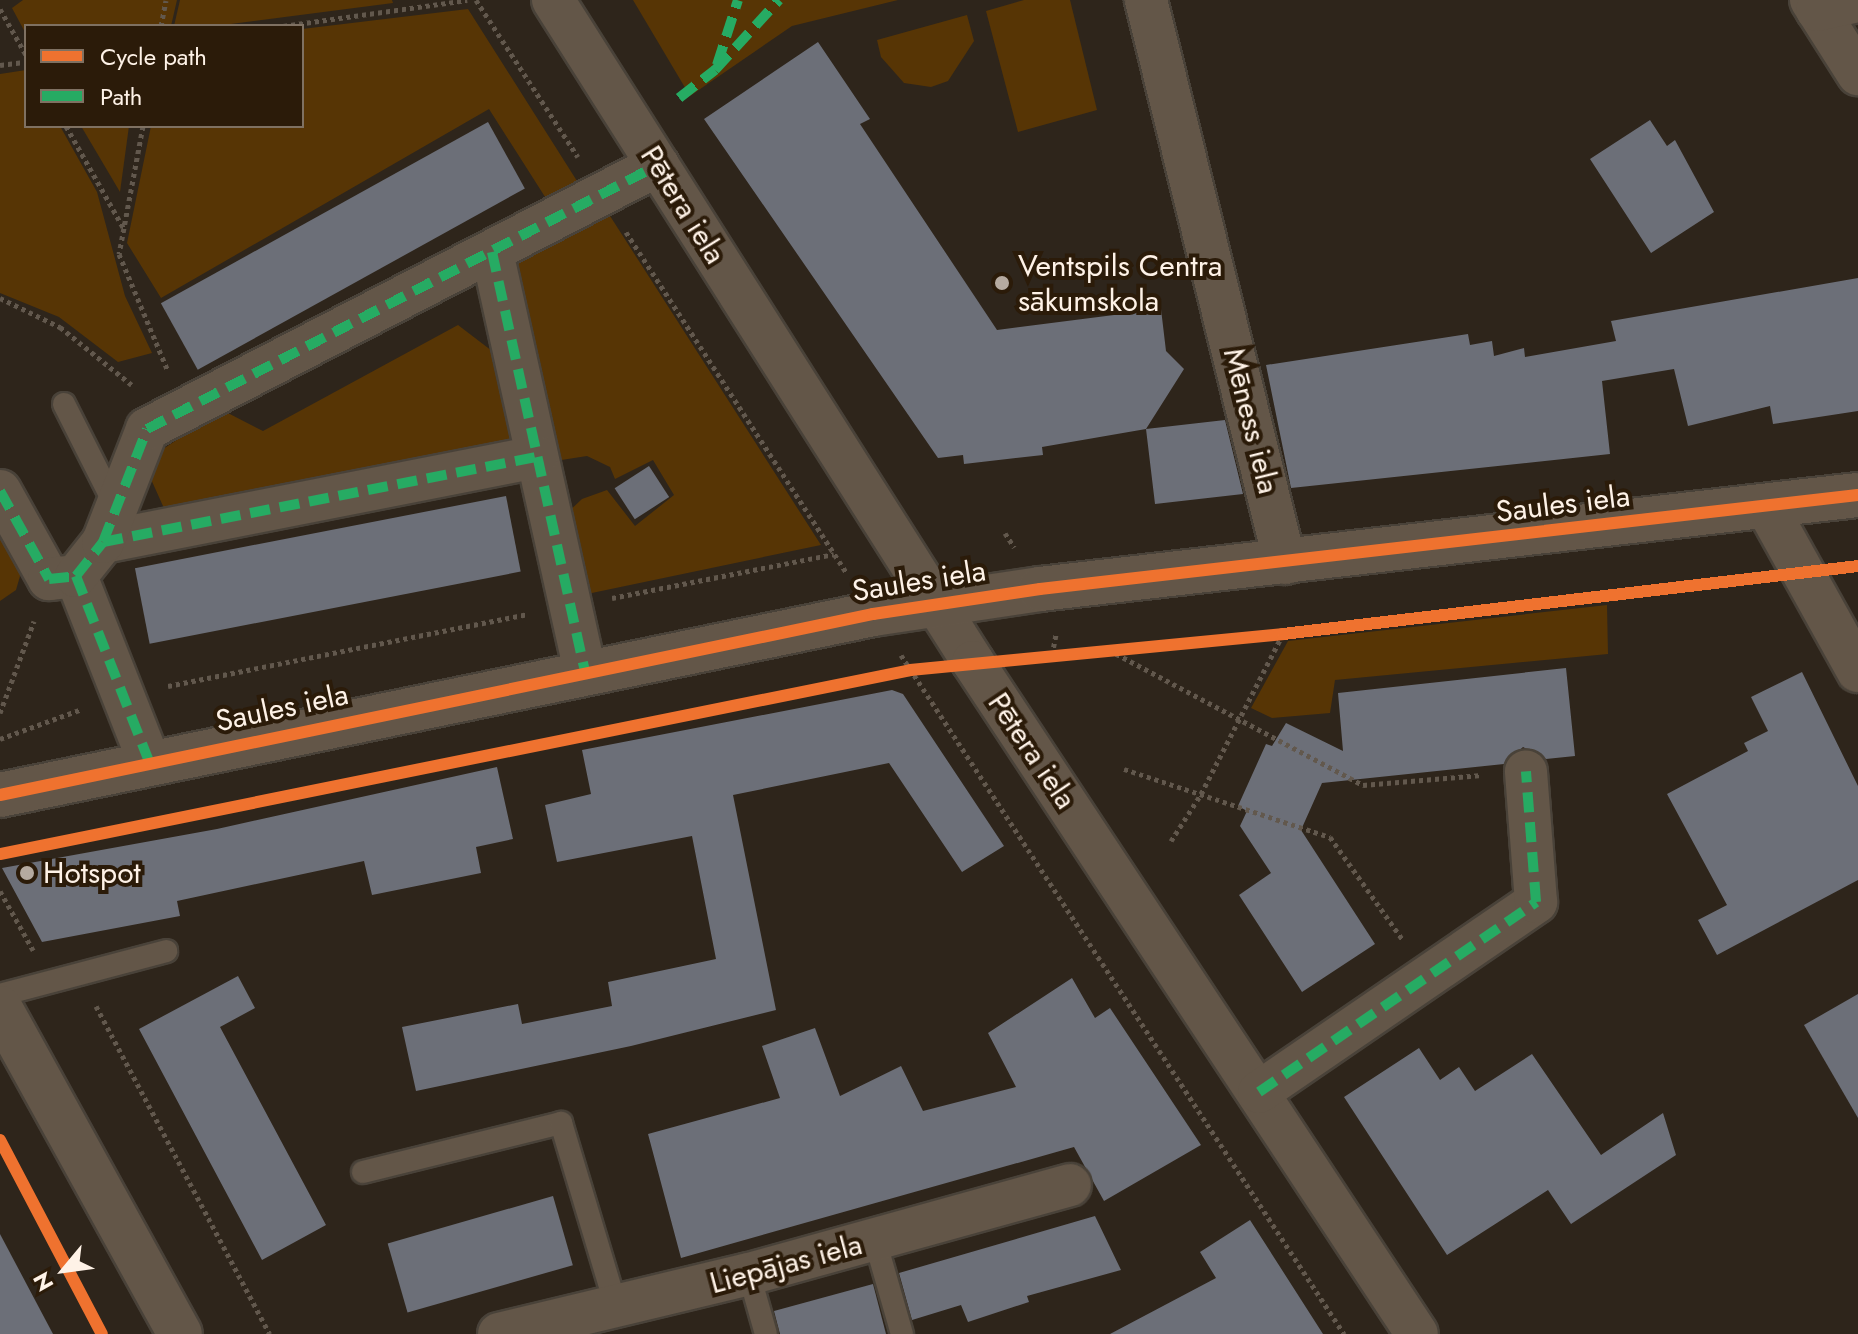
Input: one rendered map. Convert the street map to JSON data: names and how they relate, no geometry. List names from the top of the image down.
{
  "streets": {
    "street": [
      "Pētera iela",
      "Mēness iela",
      "Saules iela",
      "Liepājas iela"
    ]
  },
  "crossings": [
    ["Pētera iela", "Saules iela"],
    ["Mēness iela", "Saules iela"]
  ],
  "places": ["Ventspils Centra sākumskola", "Hotspot"],
  "legend": ["Cycle path", "Path"],
  "north": "bottom left"
}
